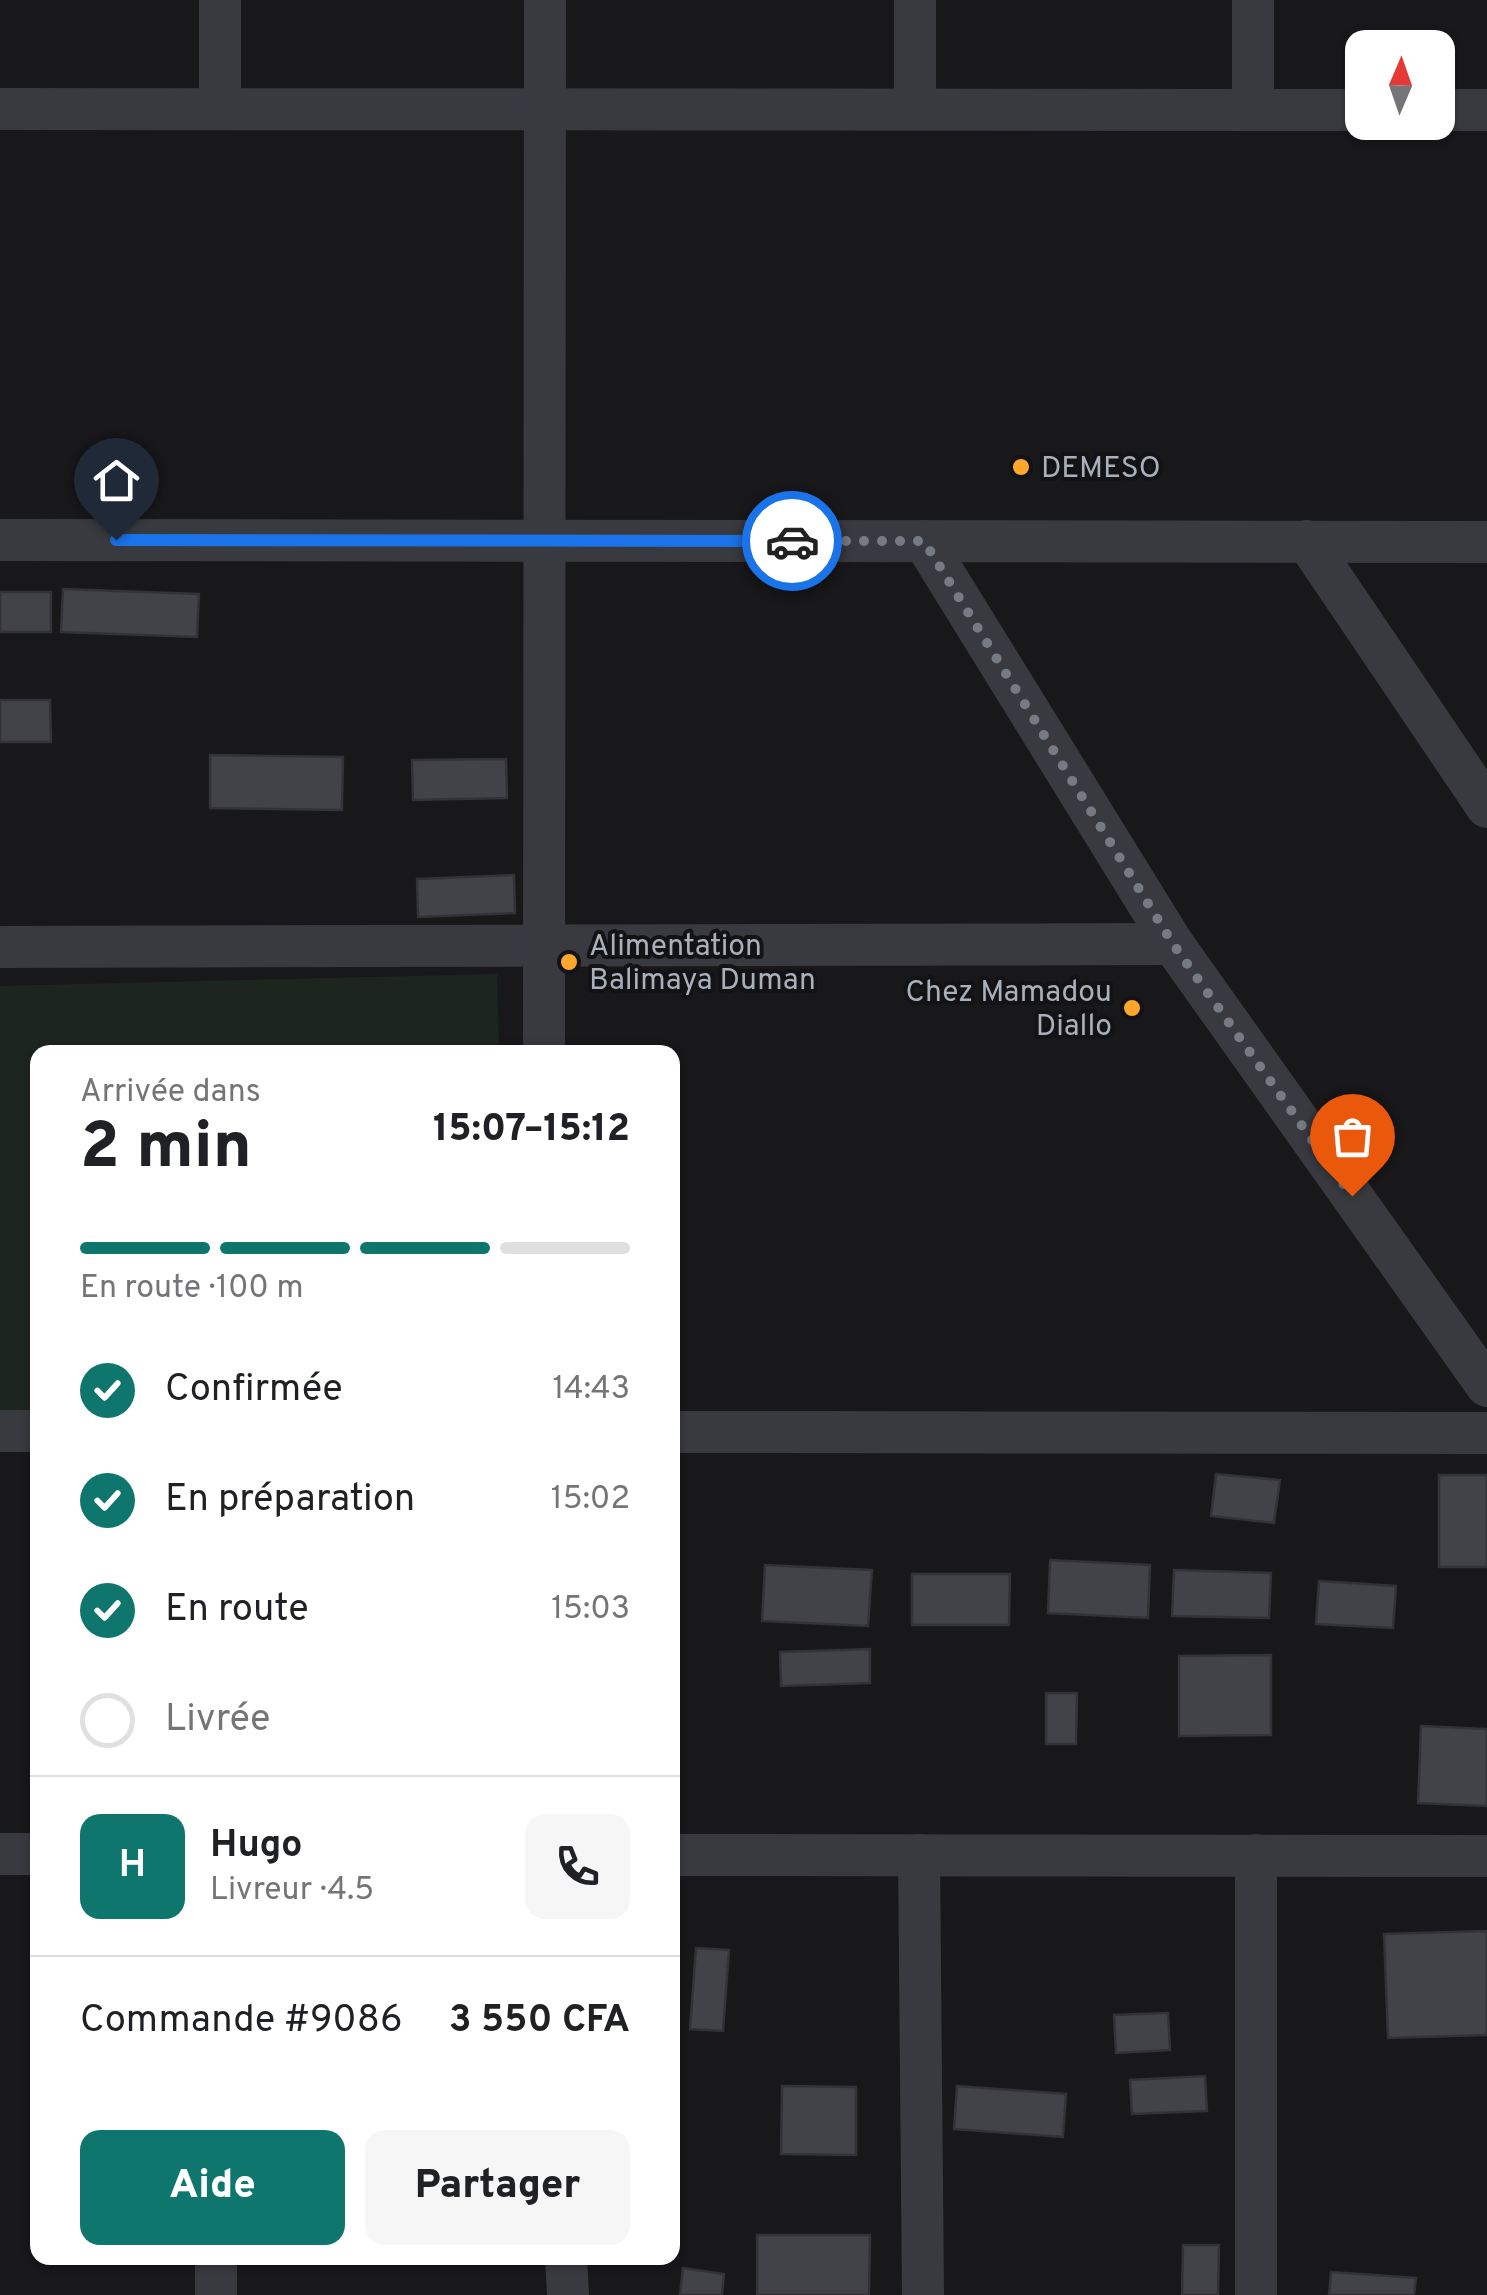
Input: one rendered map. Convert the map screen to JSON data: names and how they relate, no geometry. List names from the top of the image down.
{
  "places": ["DEMESO", "Alimentation Balimaya Duman", "Chez Mamadou Diallo"],
  "north": "top",
  "page": {
    "heading": ["2 min", "Arrivée dans", "15:07–15:12"],
    "panel": [
      "Hugo",
      "Livreur · 4.5",
      "Commande #9086",
      "3 550 CFA"
    ],
    "bar": "En route · 100 m",
    "list": [
      ["Confirmée", "14:43"],
      ["En préparation", "15:02"],
      ["En route", "15:03"],
      "Livrée"
    ],
    "round": "H",
    "buttons": ["Aide", "Partager"]
  }
}
